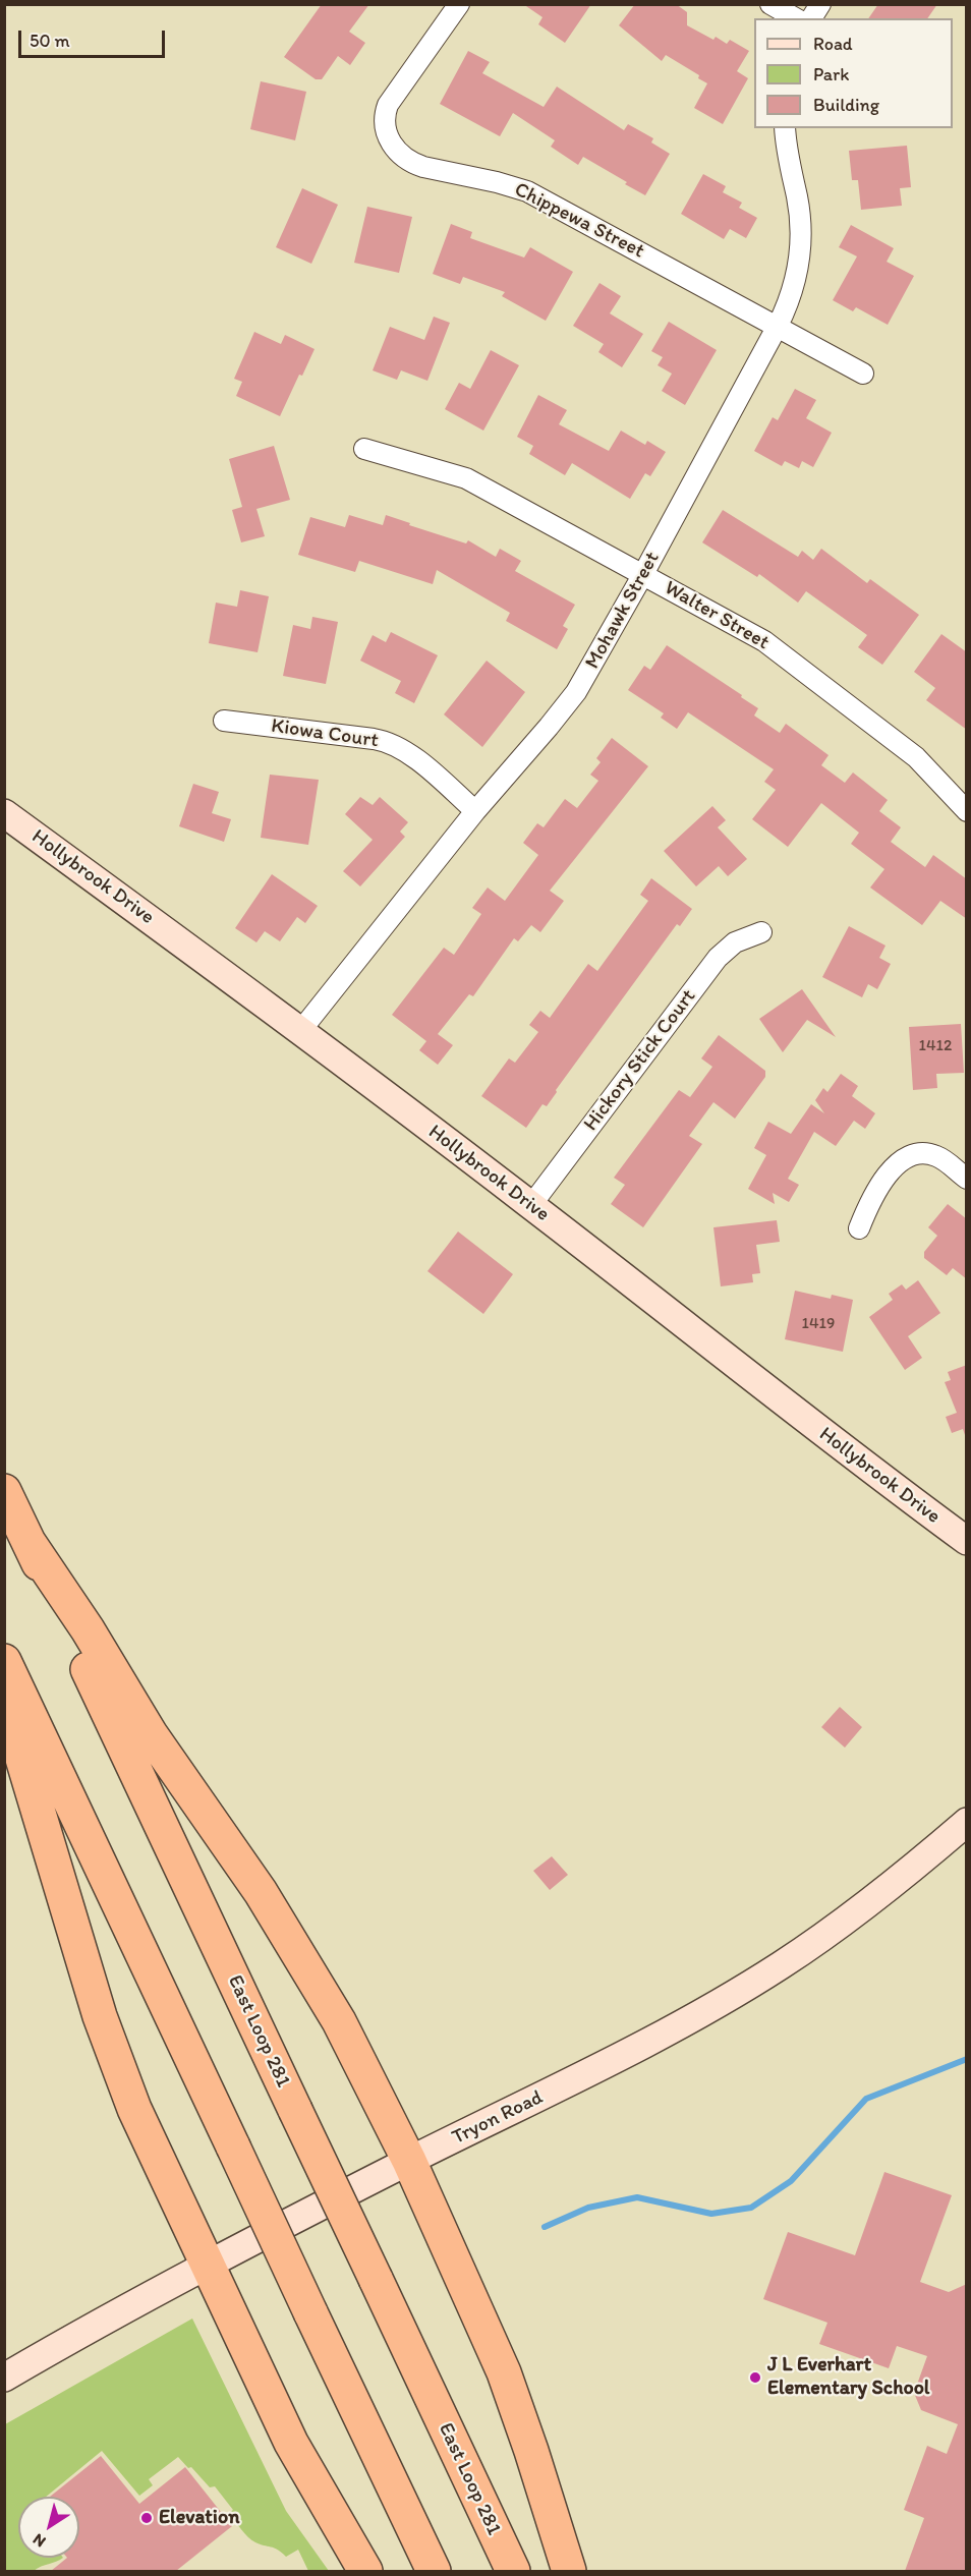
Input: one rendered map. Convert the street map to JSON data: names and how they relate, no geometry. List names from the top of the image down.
{
  "streets": {
    "highway": ["East Loop 281"],
    "street": [
      "Chippewa Street",
      "Mohawk Street",
      "Walter Street",
      "Kiowa Court",
      "Hollybrook Drive",
      "Hickory Stick Court",
      "Tryon Road"
    ]
  },
  "crossings": [
    ["Chippewa Street", "Mohawk Street"],
    ["Mohawk Street", "Walter Street"],
    ["Mohawk Street", "Kiowa Court"],
    ["Mohawk Street", "Hollybrook Drive"],
    ["Hollybrook Drive", "Hickory Stick Court"]
  ],
  "places": ["J L Everhart Elementary School", "Elevation"],
  "house_numbers": ["1412", "1419"],
  "legend": ["Road", "Park", "Building"],
  "scale_bar": "50 m",
  "north": "bottom left"
}
